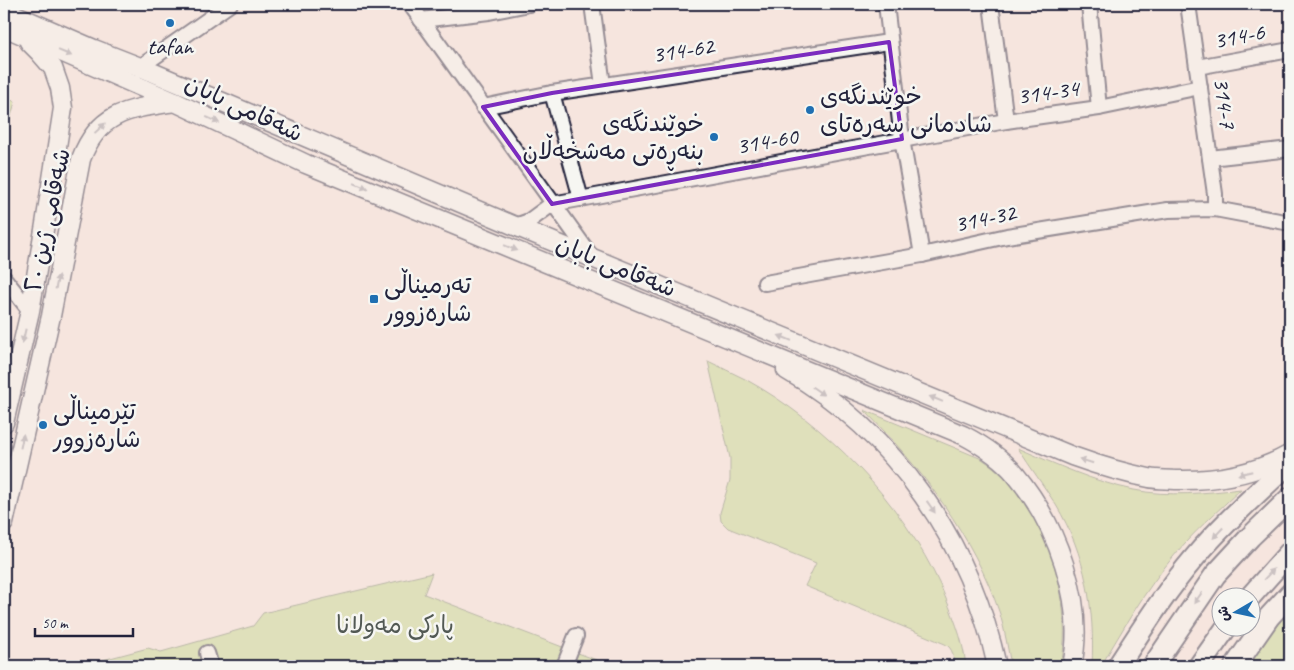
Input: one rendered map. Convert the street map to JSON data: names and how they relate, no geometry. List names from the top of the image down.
{
  "streets": {
    "main road": ["شەقامی بابان", "شەقامی ژین ٢٠"],
    "street": [
      "314-6",
      "314-62",
      "314-34",
      "314-7",
      "314-60",
      "314-32"
    ]
  },
  "crossings": [
    ["314-6", "314-7"],
    ["314-34", "314-7"],
    ["314-34", "314-60"],
    ["314-7", "314-32"],
    ["شەقامی بابان", "شەقامی ژین ٢٠"]
  ],
  "parks": ["پارکی مەولانا"],
  "places": {
    "other": [
      "tafan",
      "خوێندنگەی شادمانی سەرەتای",
      "خوێندنگەی بنەڕەتی مەشخەڵان",
      "تێرمیناڵی شارەزوور"
    ],
    "transit": ["تەرمیناڵی شارەزوور"]
  },
  "scale_bar": "50 m",
  "north": "left"
}
